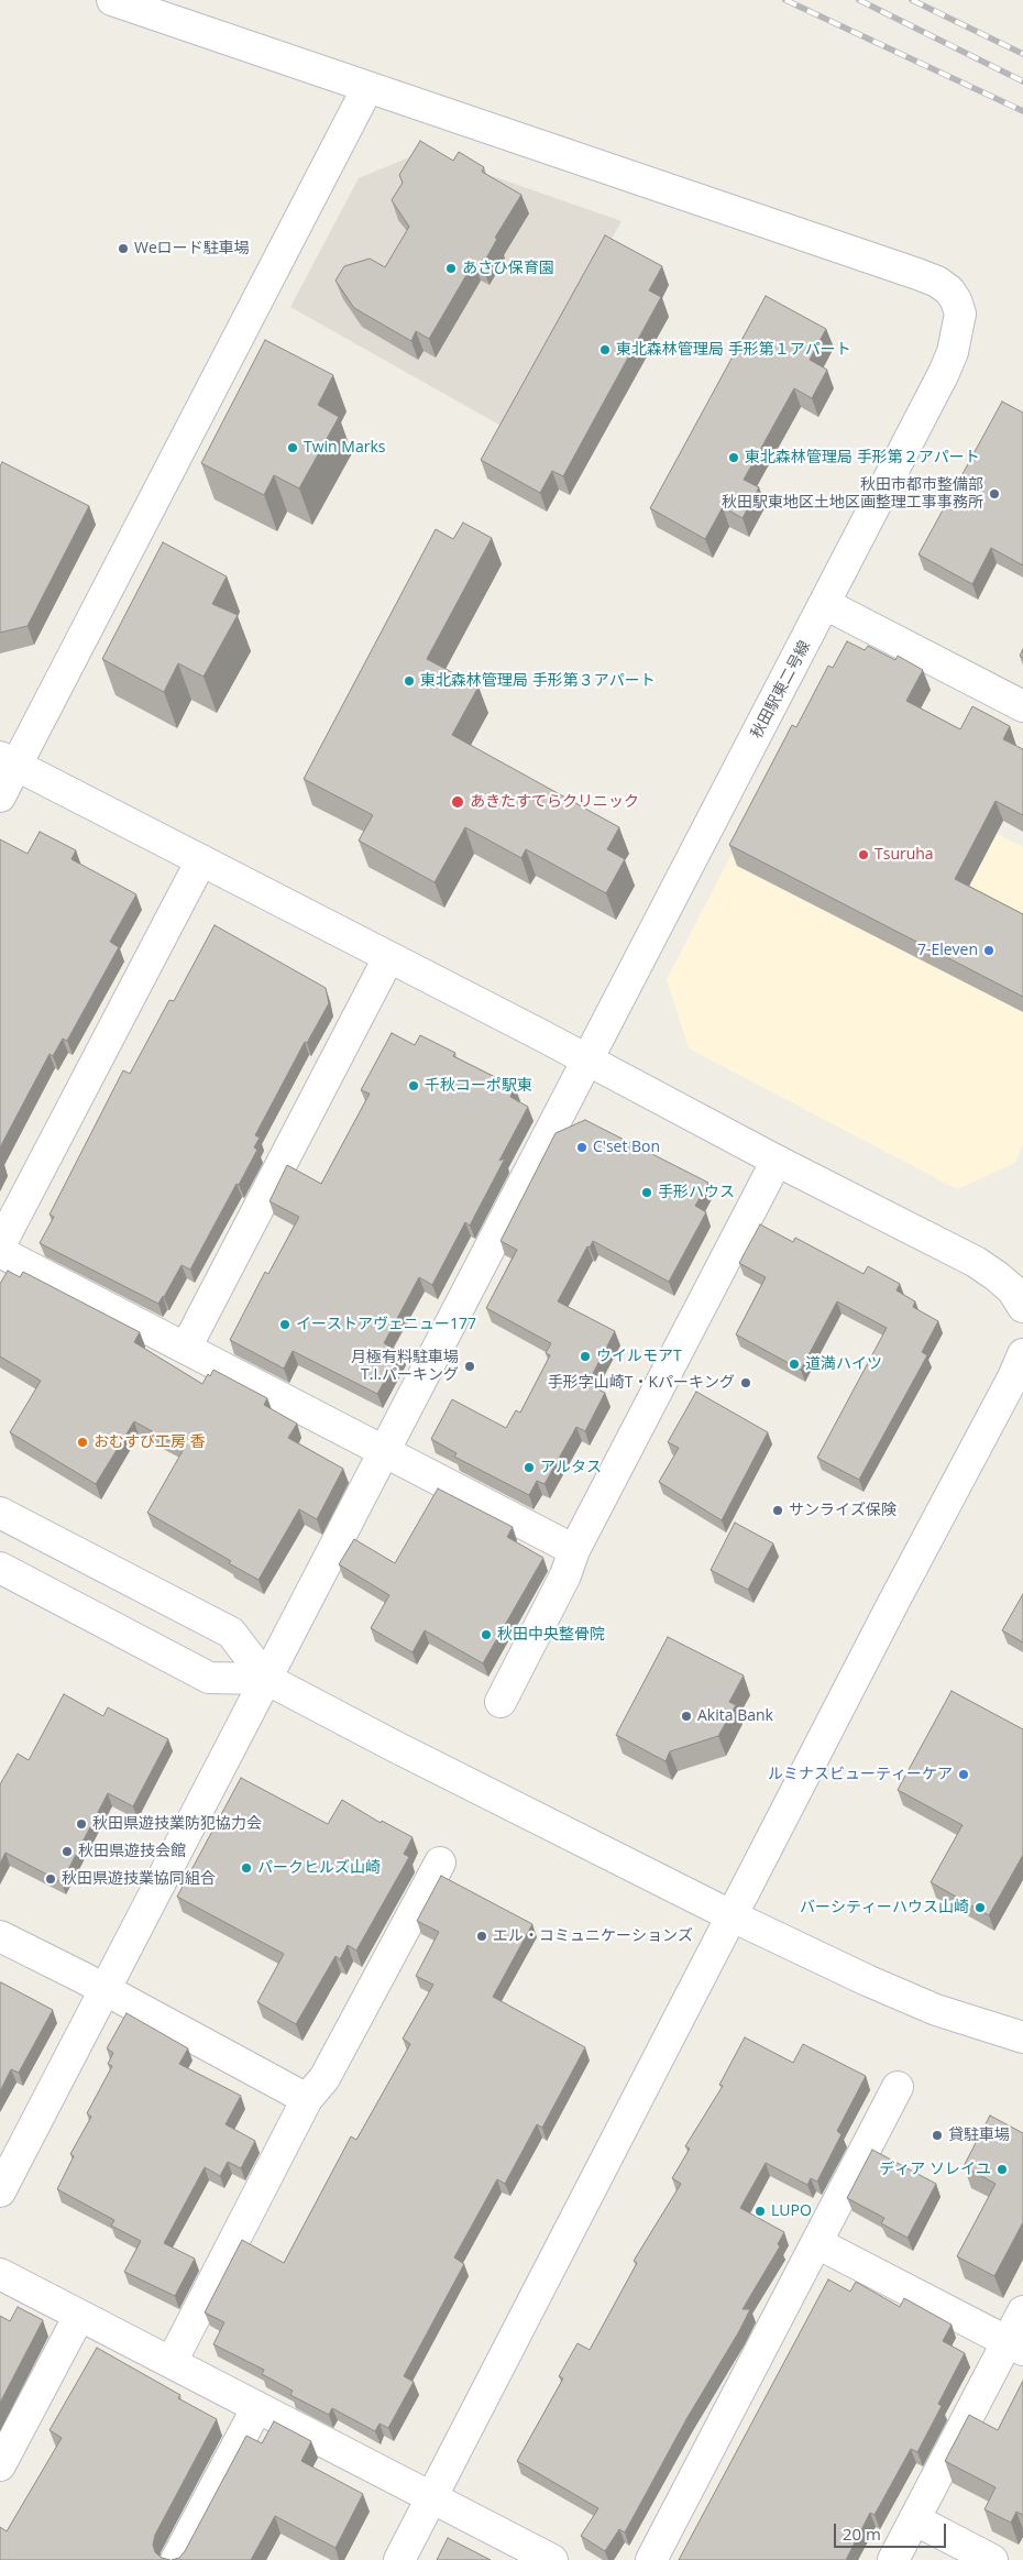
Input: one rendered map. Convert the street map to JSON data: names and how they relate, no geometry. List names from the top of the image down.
{
  "streets": {
    "street": ["秋田駅東二号線"]
  },
  "places": [
    "Weロード駐車場",
    "あさひ保育園",
    "東北森林管理局 手形第１アパート",
    "Twin Marks",
    "東北森林管理局 手形第２アパート",
    "秋田市都市整備部 秋田駅東地区土地区画整理工事事務所",
    "東北森林管理局 手形第３アパート",
    "あきたすてらクリニック",
    "Tsuruha",
    "7-Eleven",
    "千秋コーポ駅東",
    "C'set Bon",
    "手形ハウス",
    "イーストアヴェニュー177",
    "ウイルモアT",
    "道満ハイツ",
    "月極有料駐車場 T.I.パーキング",
    "手形字山崎T・Kパーキング",
    "おむすび工房 香",
    "アルタス",
    "サンライズ保険",
    "秋田中央整骨院",
    "Akita Bank",
    "ルミナスビューティーケア",
    "秋田県遊技業防犯協力会",
    "秋田県遊技会館",
    "パークヒルズ山崎",
    "秋田県遊技業協同組合",
    "バーシティーハウス山崎",
    "エル・コミュニケーションズ",
    "貸駐車場",
    "ディア ソレイユ",
    "LUPO"
  ],
  "scale_bar": "20 m"
}
